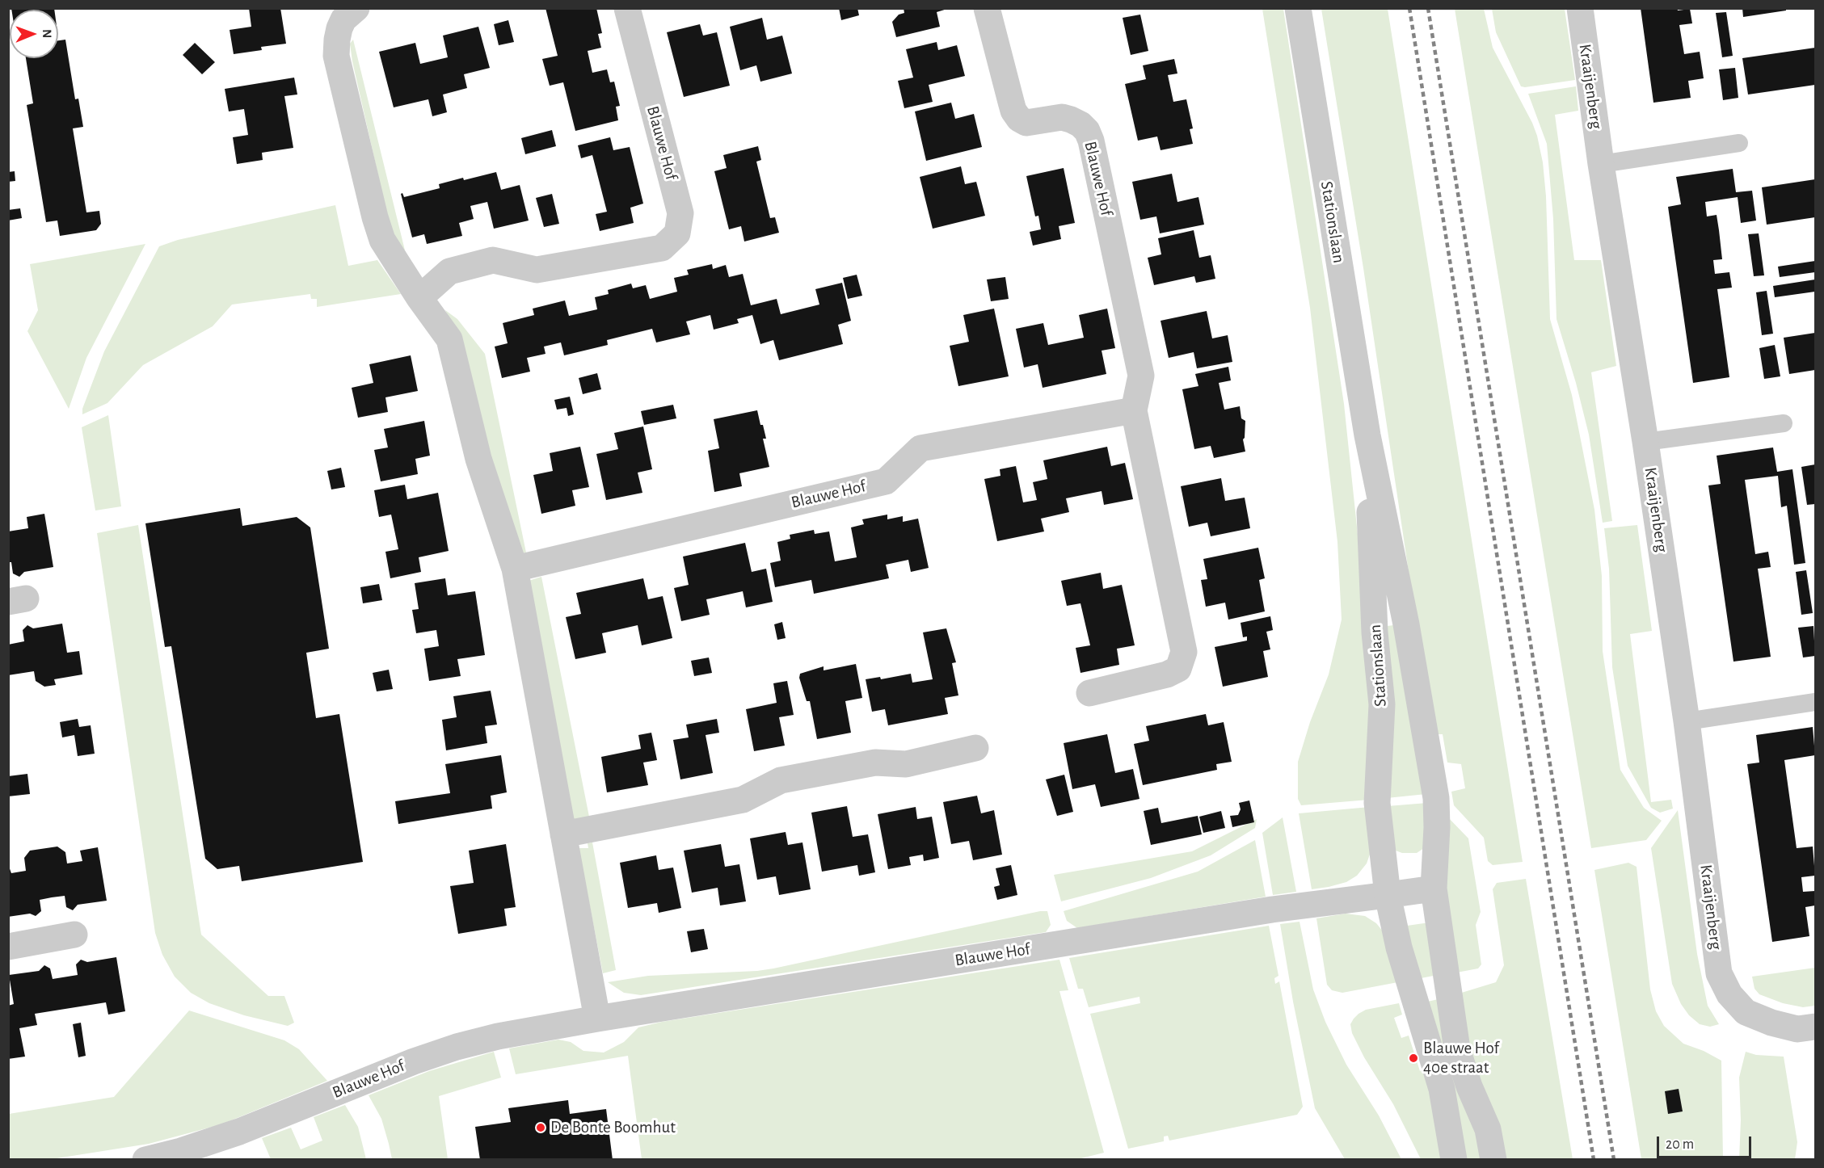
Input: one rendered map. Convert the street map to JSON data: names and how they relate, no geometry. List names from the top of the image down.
{
  "streets": {
    "street": ["Kraaijenberg", "Blauwe Hof", "Stationslaan"]
  },
  "crossings": [
    ["Blauwe Hof", "Stationslaan"]
  ],
  "places": ["Blauwe Hof 40e straat", "De Bonte Boomhut"],
  "scale_bar": "20 m",
  "north": "right"
}
